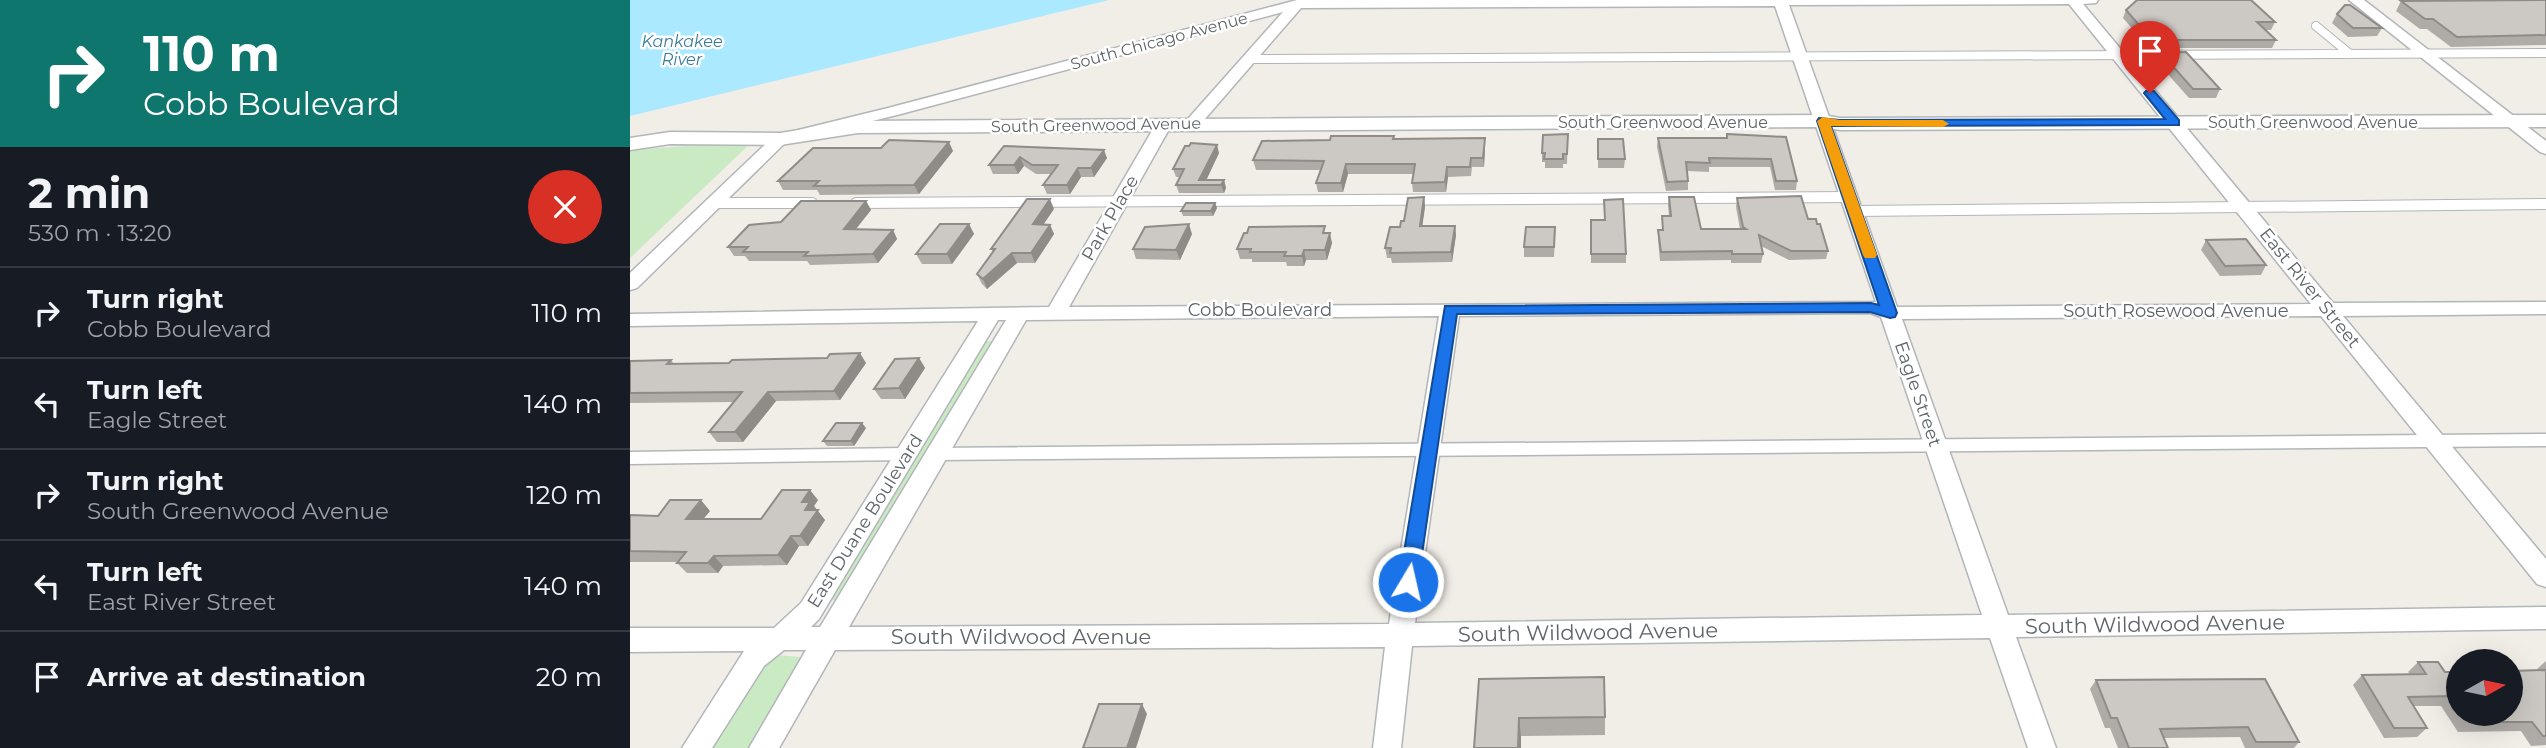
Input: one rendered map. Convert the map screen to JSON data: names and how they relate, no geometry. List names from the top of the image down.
{
  "streets": {
    "street": [
      "South Chicago Avenue",
      "South Greenwood Avenue",
      "Park Place",
      "East River Street",
      "Cobb Boulevard",
      "South Rosewood Avenue",
      "Eagle Street",
      "East Duane Boulevard",
      "South Wildwood Avenue"
    ]
  },
  "crossings": [
    ["South Chicago Avenue", "South Greenwood Avenue"],
    ["South Chicago Avenue", "East River Street"],
    ["South Chicago Avenue", "Eagle Street"],
    ["South Greenwood Avenue", "Park Place"],
    ["South Greenwood Avenue", "East River Street"],
    ["South Greenwood Avenue", "Eagle Street"],
    ["Park Place", "Cobb Boulevard"],
    ["East River Street", "South Rosewood Avenue"],
    ["Cobb Boulevard", "South Rosewood Avenue"],
    ["Cobb Boulevard", "Eagle Street"],
    ["Cobb Boulevard", "East Duane Boulevard"],
    ["South Rosewood Avenue", "Eagle Street"],
    ["Eagle Street", "South Wildwood Avenue"],
    ["East Duane Boulevard", "South Wildwood Avenue"]
  ],
  "water": ["Kankakee River"],
  "north": "right",
  "page": {
    "turn": ["110 m", "Cobb Boulevard"],
    "heading": ["2 min", "530 m · 13:20"],
    "list": [
      {
        "name": "Turn right",
        "note": "Cobb Boulevard",
        "value": "110 m"
      },
      {
        "name": "Turn left",
        "note": "Eagle Street",
        "value": "140 m"
      },
      {
        "name": "Turn right",
        "note": "South Greenwood Avenue",
        "value": "120 m"
      },
      {
        "name": "Turn left",
        "note": "East River Street",
        "value": "140 m"
      },
      {
        "name": "Arrive at destination",
        "value": "20 m"
      }
    ]
  }
}
